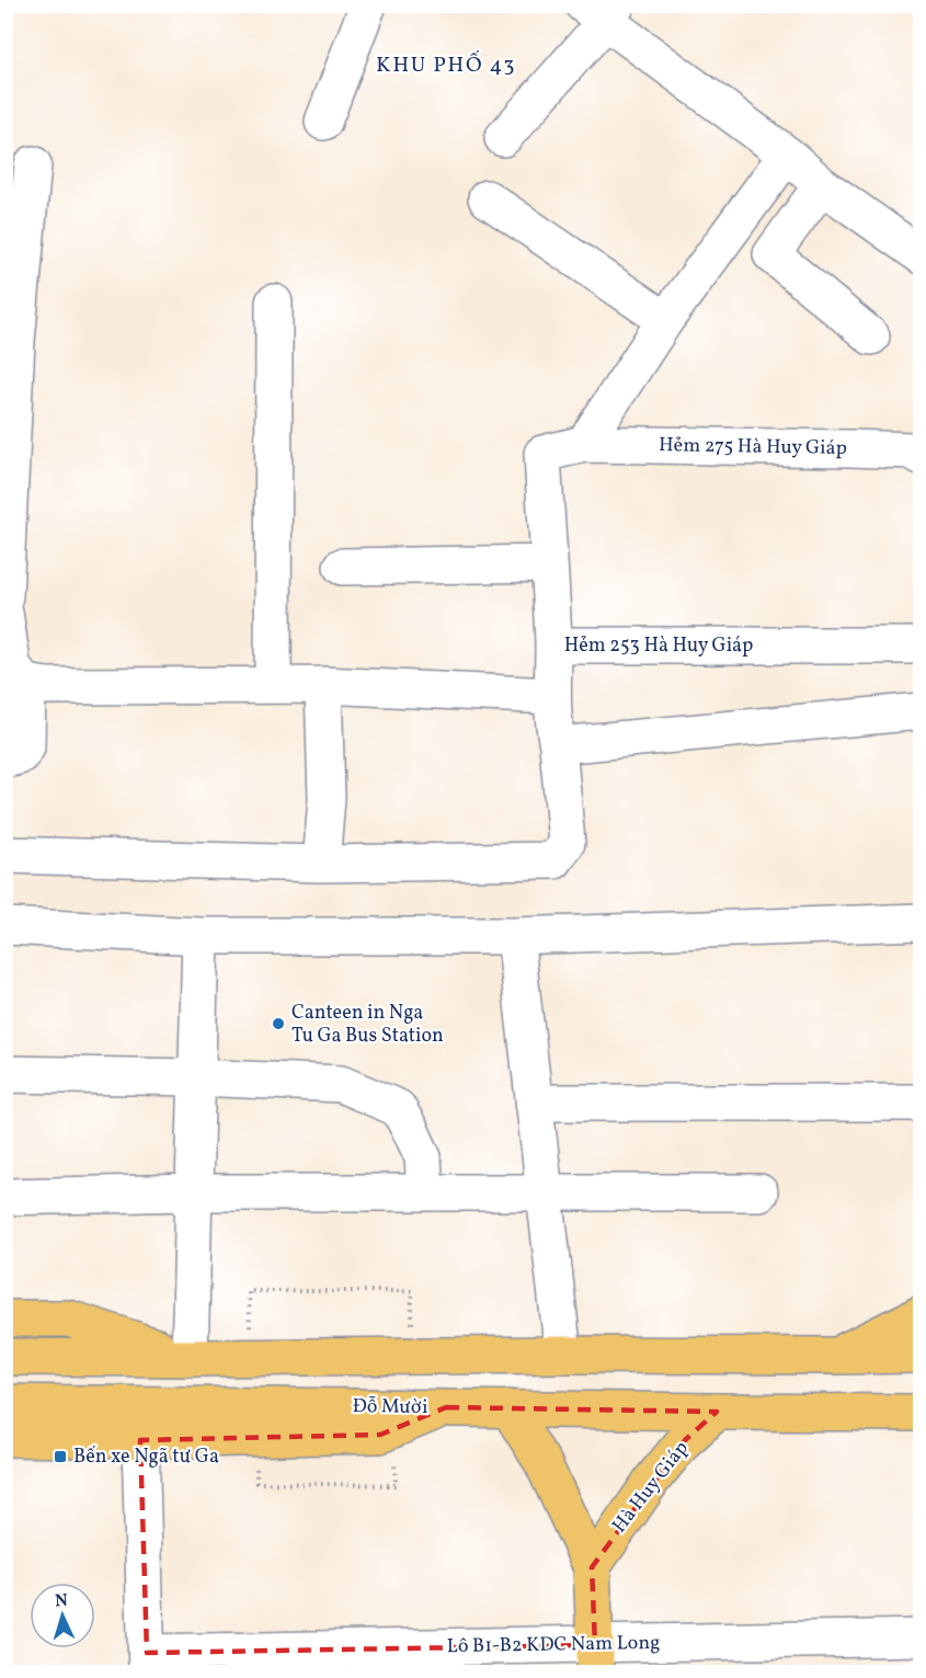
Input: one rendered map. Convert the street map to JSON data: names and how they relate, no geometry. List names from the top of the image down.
{
  "streets": {
    "main road": ["Đỗ Mười", "Hà Huy Giáp"],
    "street": ["Hẻm 275 Hà Huy Giáp", "Hẻm 253 Hà Huy Giáp", "Lô B1-B2 KDC Nam Long"]
  },
  "crossings": [
    ["Hẻm 275 Hà Huy Giáp", "Hẻm 253 Hà Huy Giáp"]
  ],
  "districts": ["KHU PHỐ 43"],
  "places": {
    "other": ["Canteen in Nga Tu Ga Bus Station"],
    "transit": ["Bến xe Ngã tư Ga"]
  },
  "north": "top"
}
